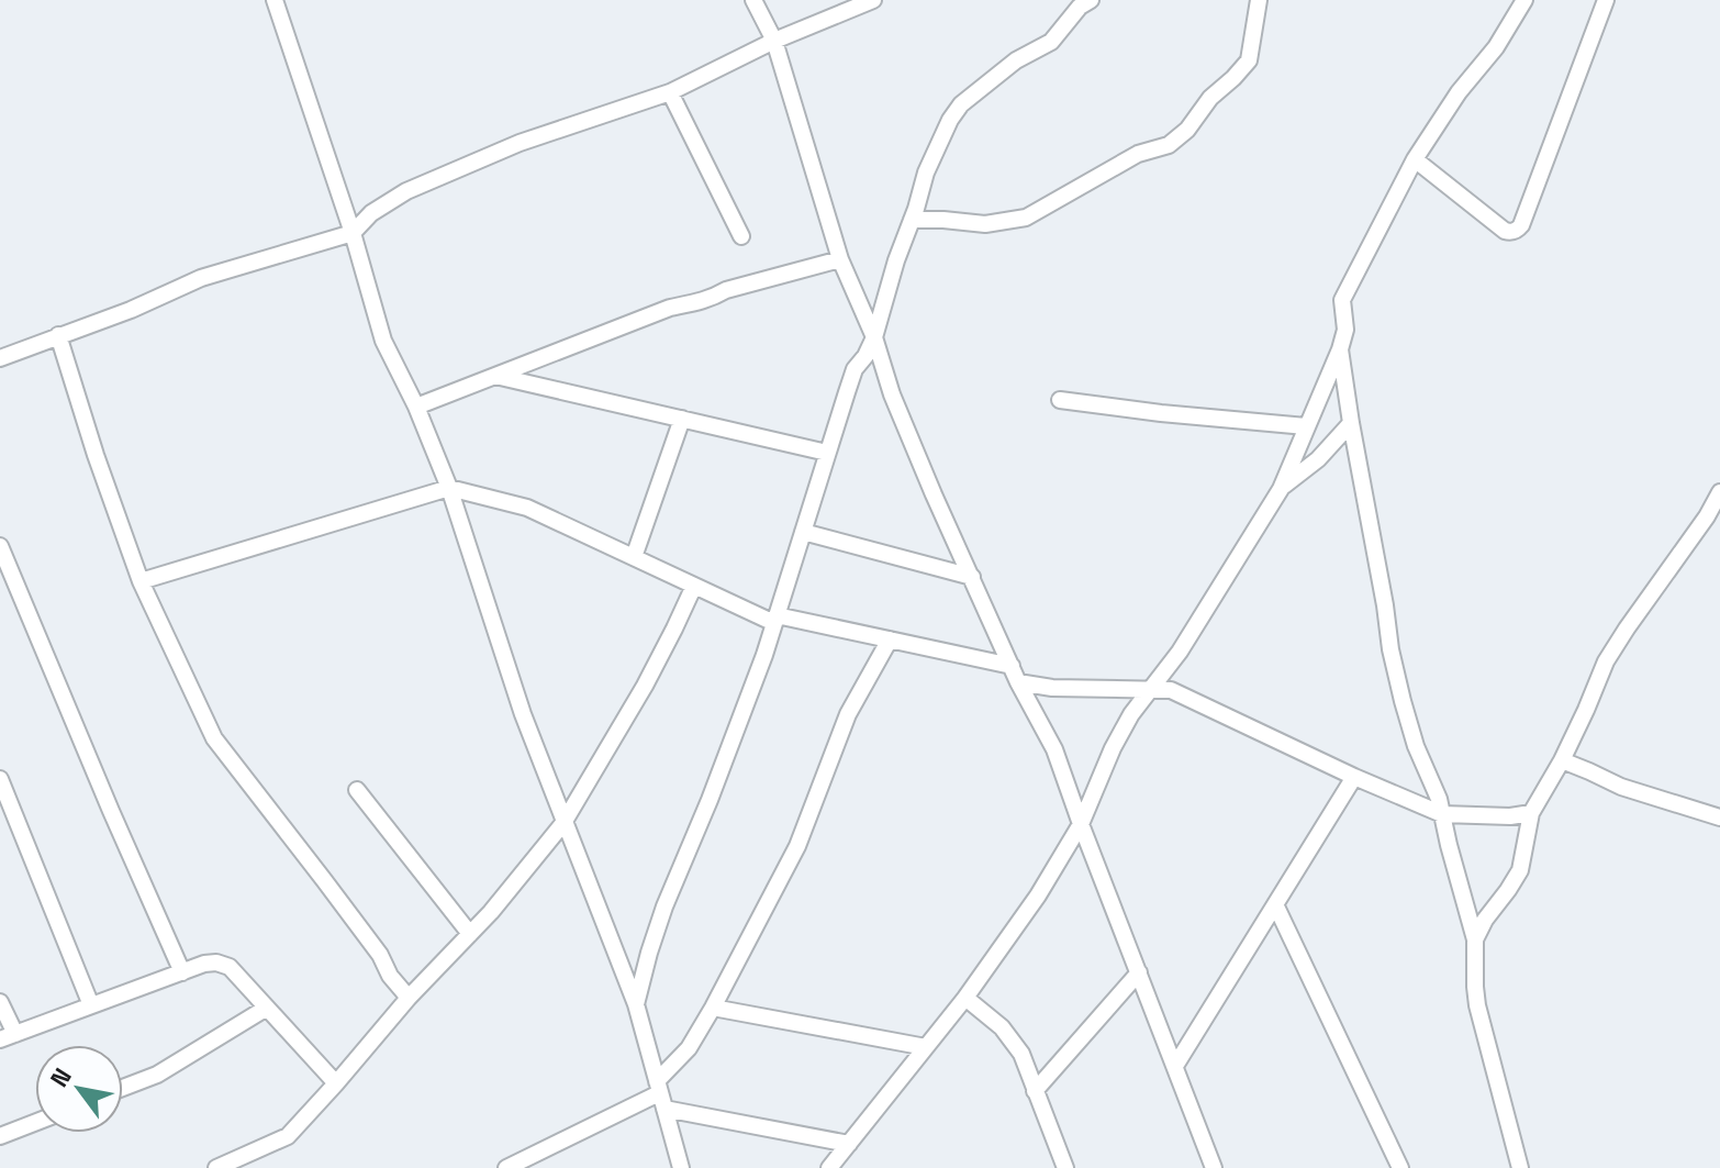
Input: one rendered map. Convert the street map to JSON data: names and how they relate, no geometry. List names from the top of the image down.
{
  "north": "top left"
}
